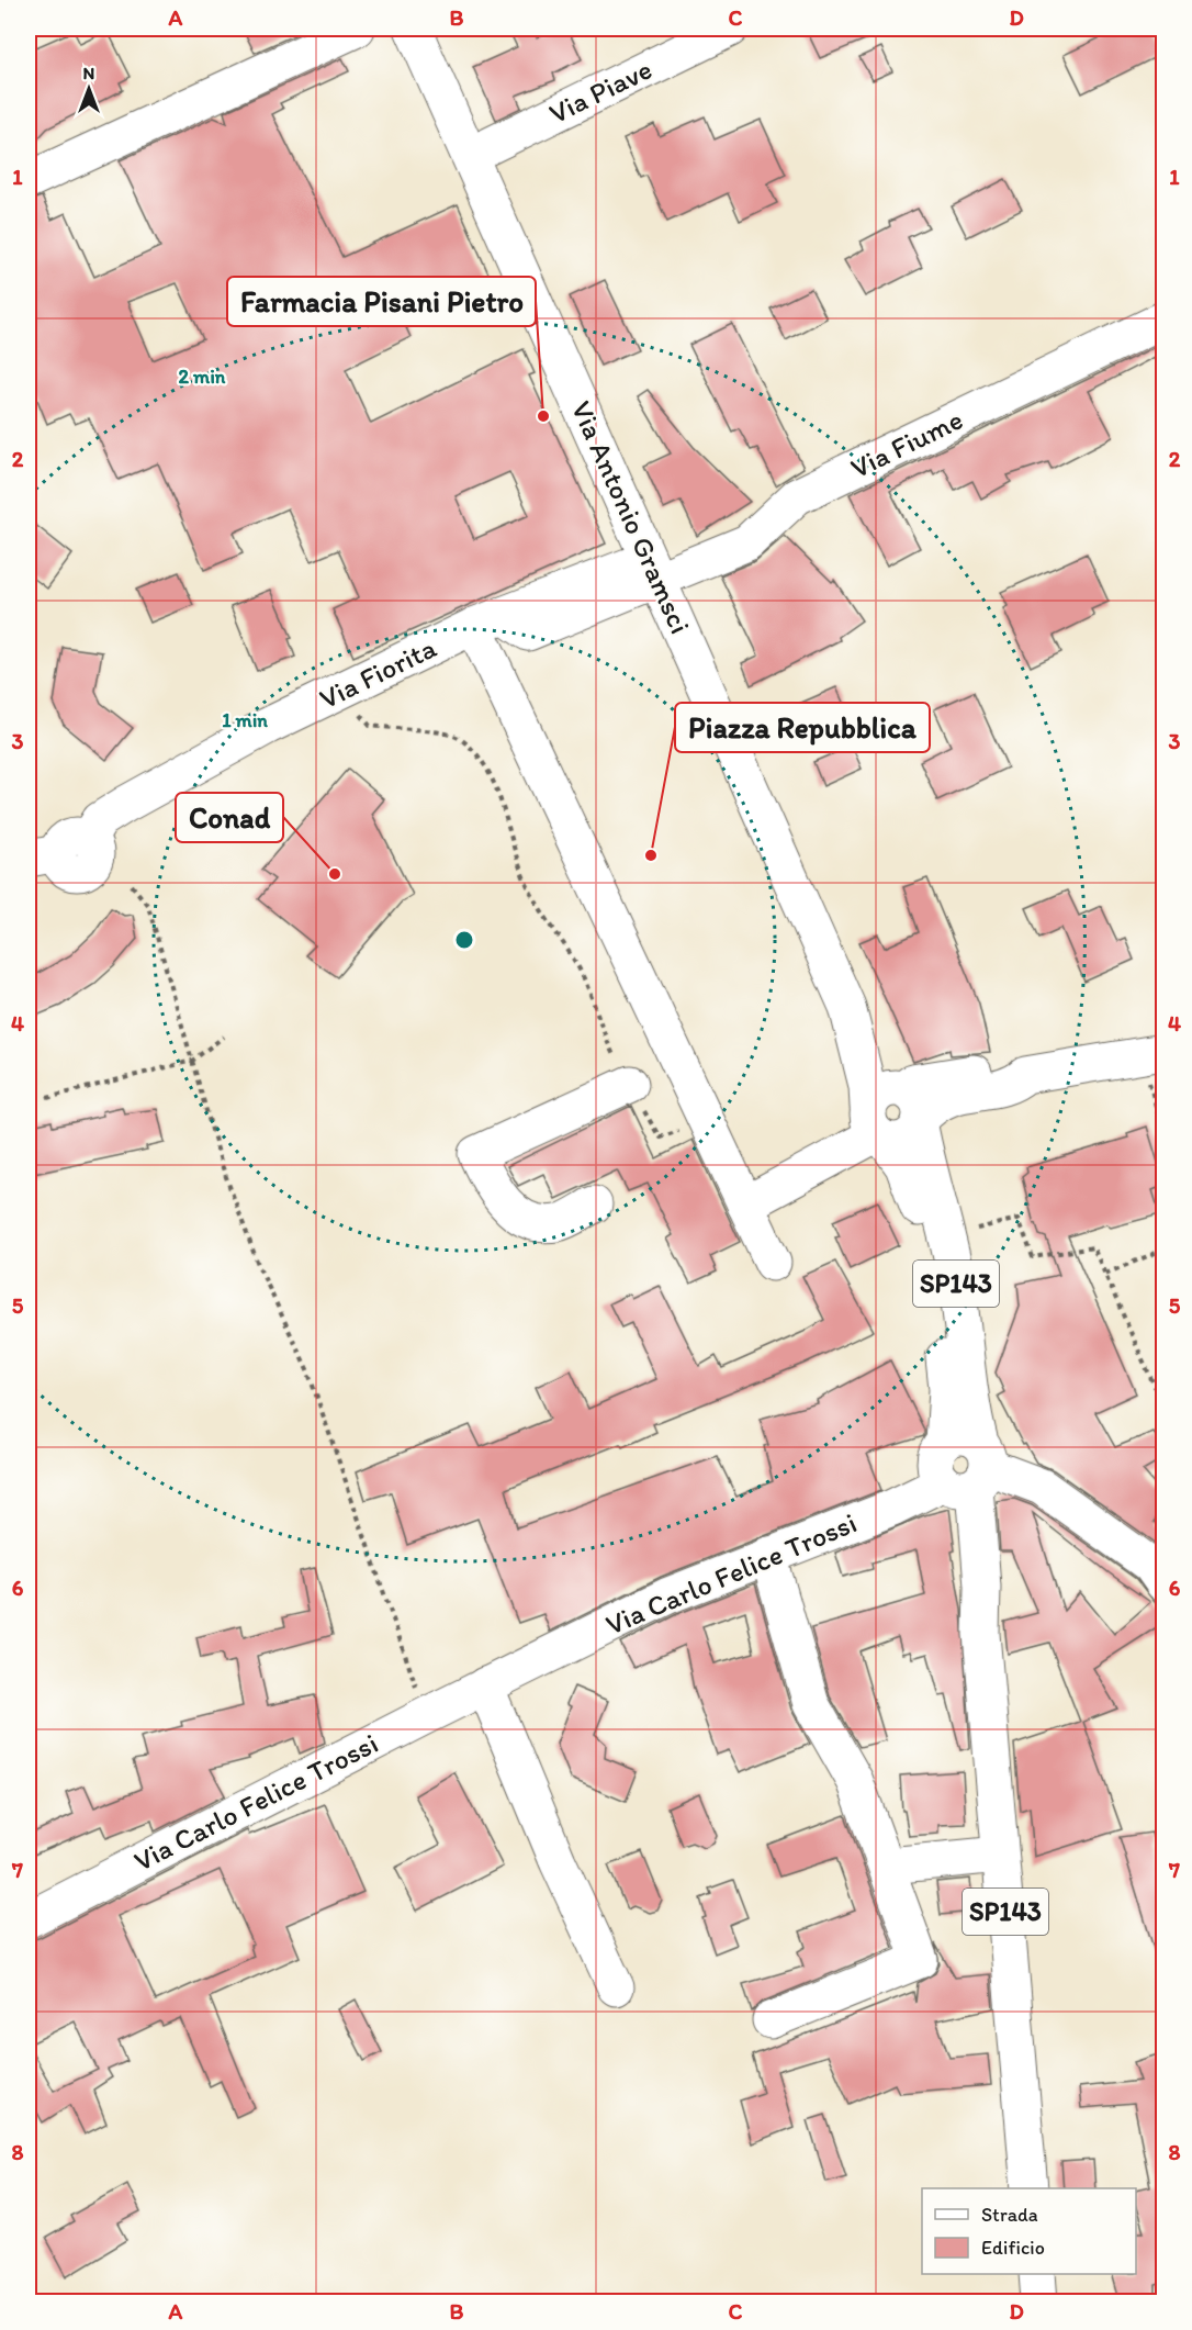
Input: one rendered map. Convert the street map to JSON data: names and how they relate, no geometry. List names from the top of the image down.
{
  "streets": {
    "street": [
      "Via Piave",
      "Via Fiume",
      "Via Antonio Gramsci",
      "Via Fiorita",
      "SP143",
      "Via Carlo Felice Trossi"
    ]
  },
  "crossings": [
    ["Via Piave", "Via Antonio Gramsci"],
    ["Via Fiume", "Via Antonio Gramsci"],
    ["Via Fiume", "Via Fiorita"],
    ["Via Antonio Gramsci", "Via Fiorita"],
    ["Via Antonio Gramsci", "SP143"],
    ["Via Antonio Gramsci", "Via Carlo Felice Trossi"],
    ["SP143", "Via Carlo Felice Trossi"]
  ],
  "places": ["Farmacia Pisani Pietro", "Piazza Repubblica", "Conad"],
  "legend": ["Strada", "Edificio"],
  "north": "top",
  "grid": {
    "columns": [
      "A",
      "B",
      "C",
      "D"
    ],
    "rows": [
      "1",
      "2",
      "3",
      "4",
      "5",
      "6",
      "7",
      "8"
    ]
  },
  "rings": ["2 min", "1 min"]
}
